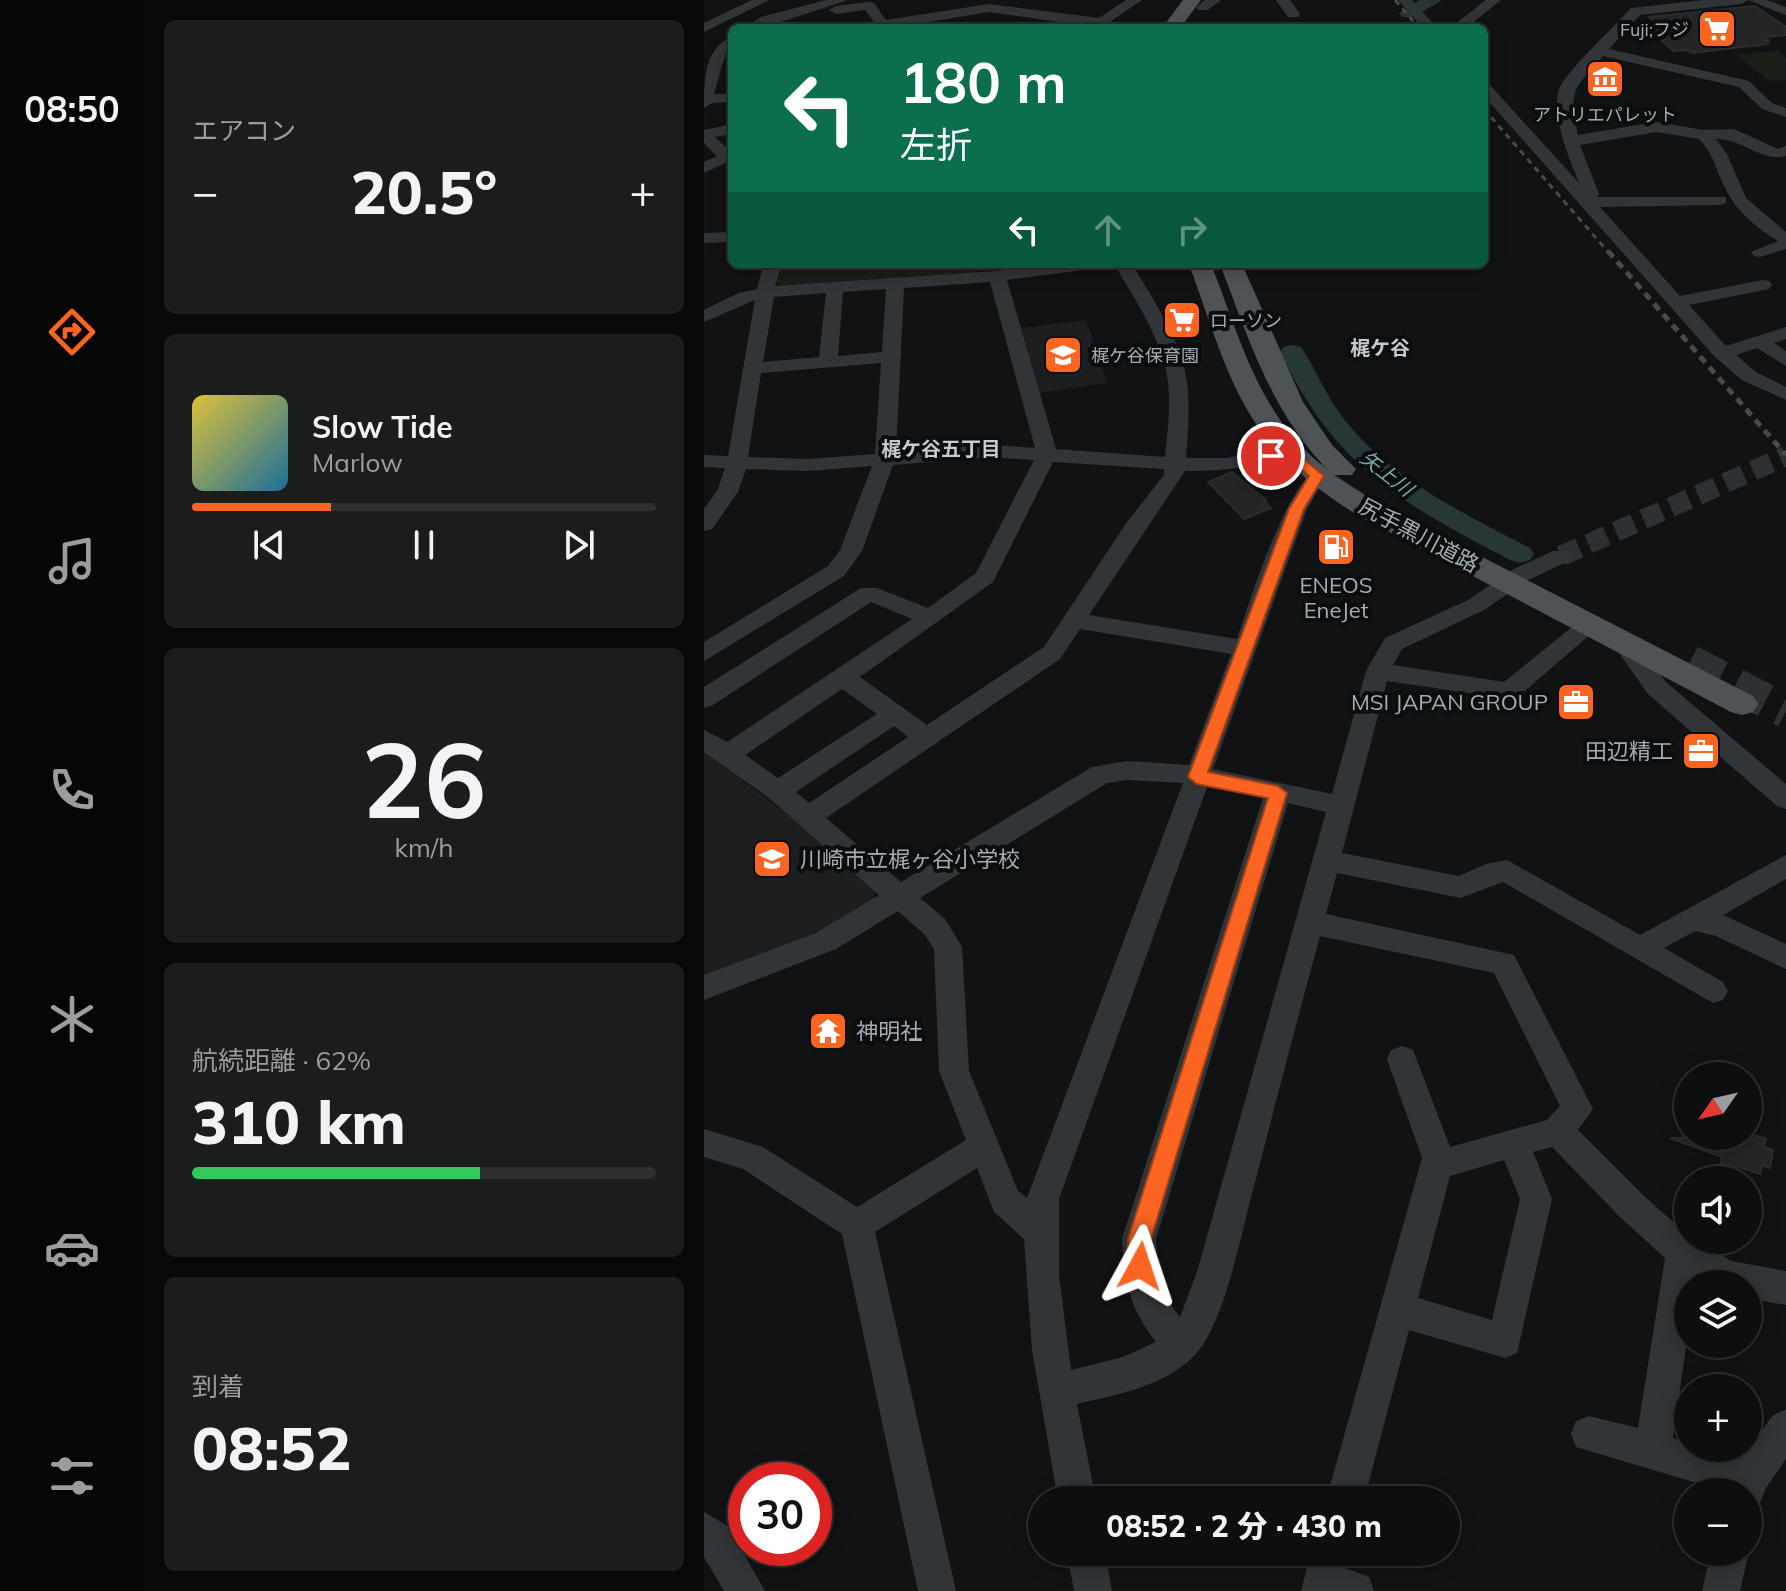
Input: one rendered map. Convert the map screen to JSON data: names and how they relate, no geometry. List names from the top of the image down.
{
  "streets": {
    "main road": ["尻手黒川道路"]
  },
  "districts": ["梶ケ谷", "梶ケ谷五丁目"],
  "water": ["矢上川"],
  "places": {
    "supermarket": ["Fuji;フジ", "ローソン"],
    "museum": ["アトリエパレット"],
    "school or university": ["梶ケ谷保育園", "川崎市立梶ヶ谷小学校"],
    "fuel station": ["ENEOS EneJet"],
    "office": ["MSI JAPAN GROUP", "田辺精工"],
    "temple": ["神明社"]
  },
  "north": "bottom left",
  "page": {
    "tabs": "08:50",
    "tile": [
      "エアコン",
      ["26", "km/h"],
      ["航続距離 · 62%", "310 km"],
      ["到着", "08:52"]
    ],
    "turn": ["180 m", "左折"],
    "heat": ["−", "20.5°", "+"],
    "song": ["Slow Tide", "Marlow"],
    "map_buttons": ["+", "−"],
    "limit": "30",
    "trip": "08:52 · 2 分 · 430 m"
  }
}
